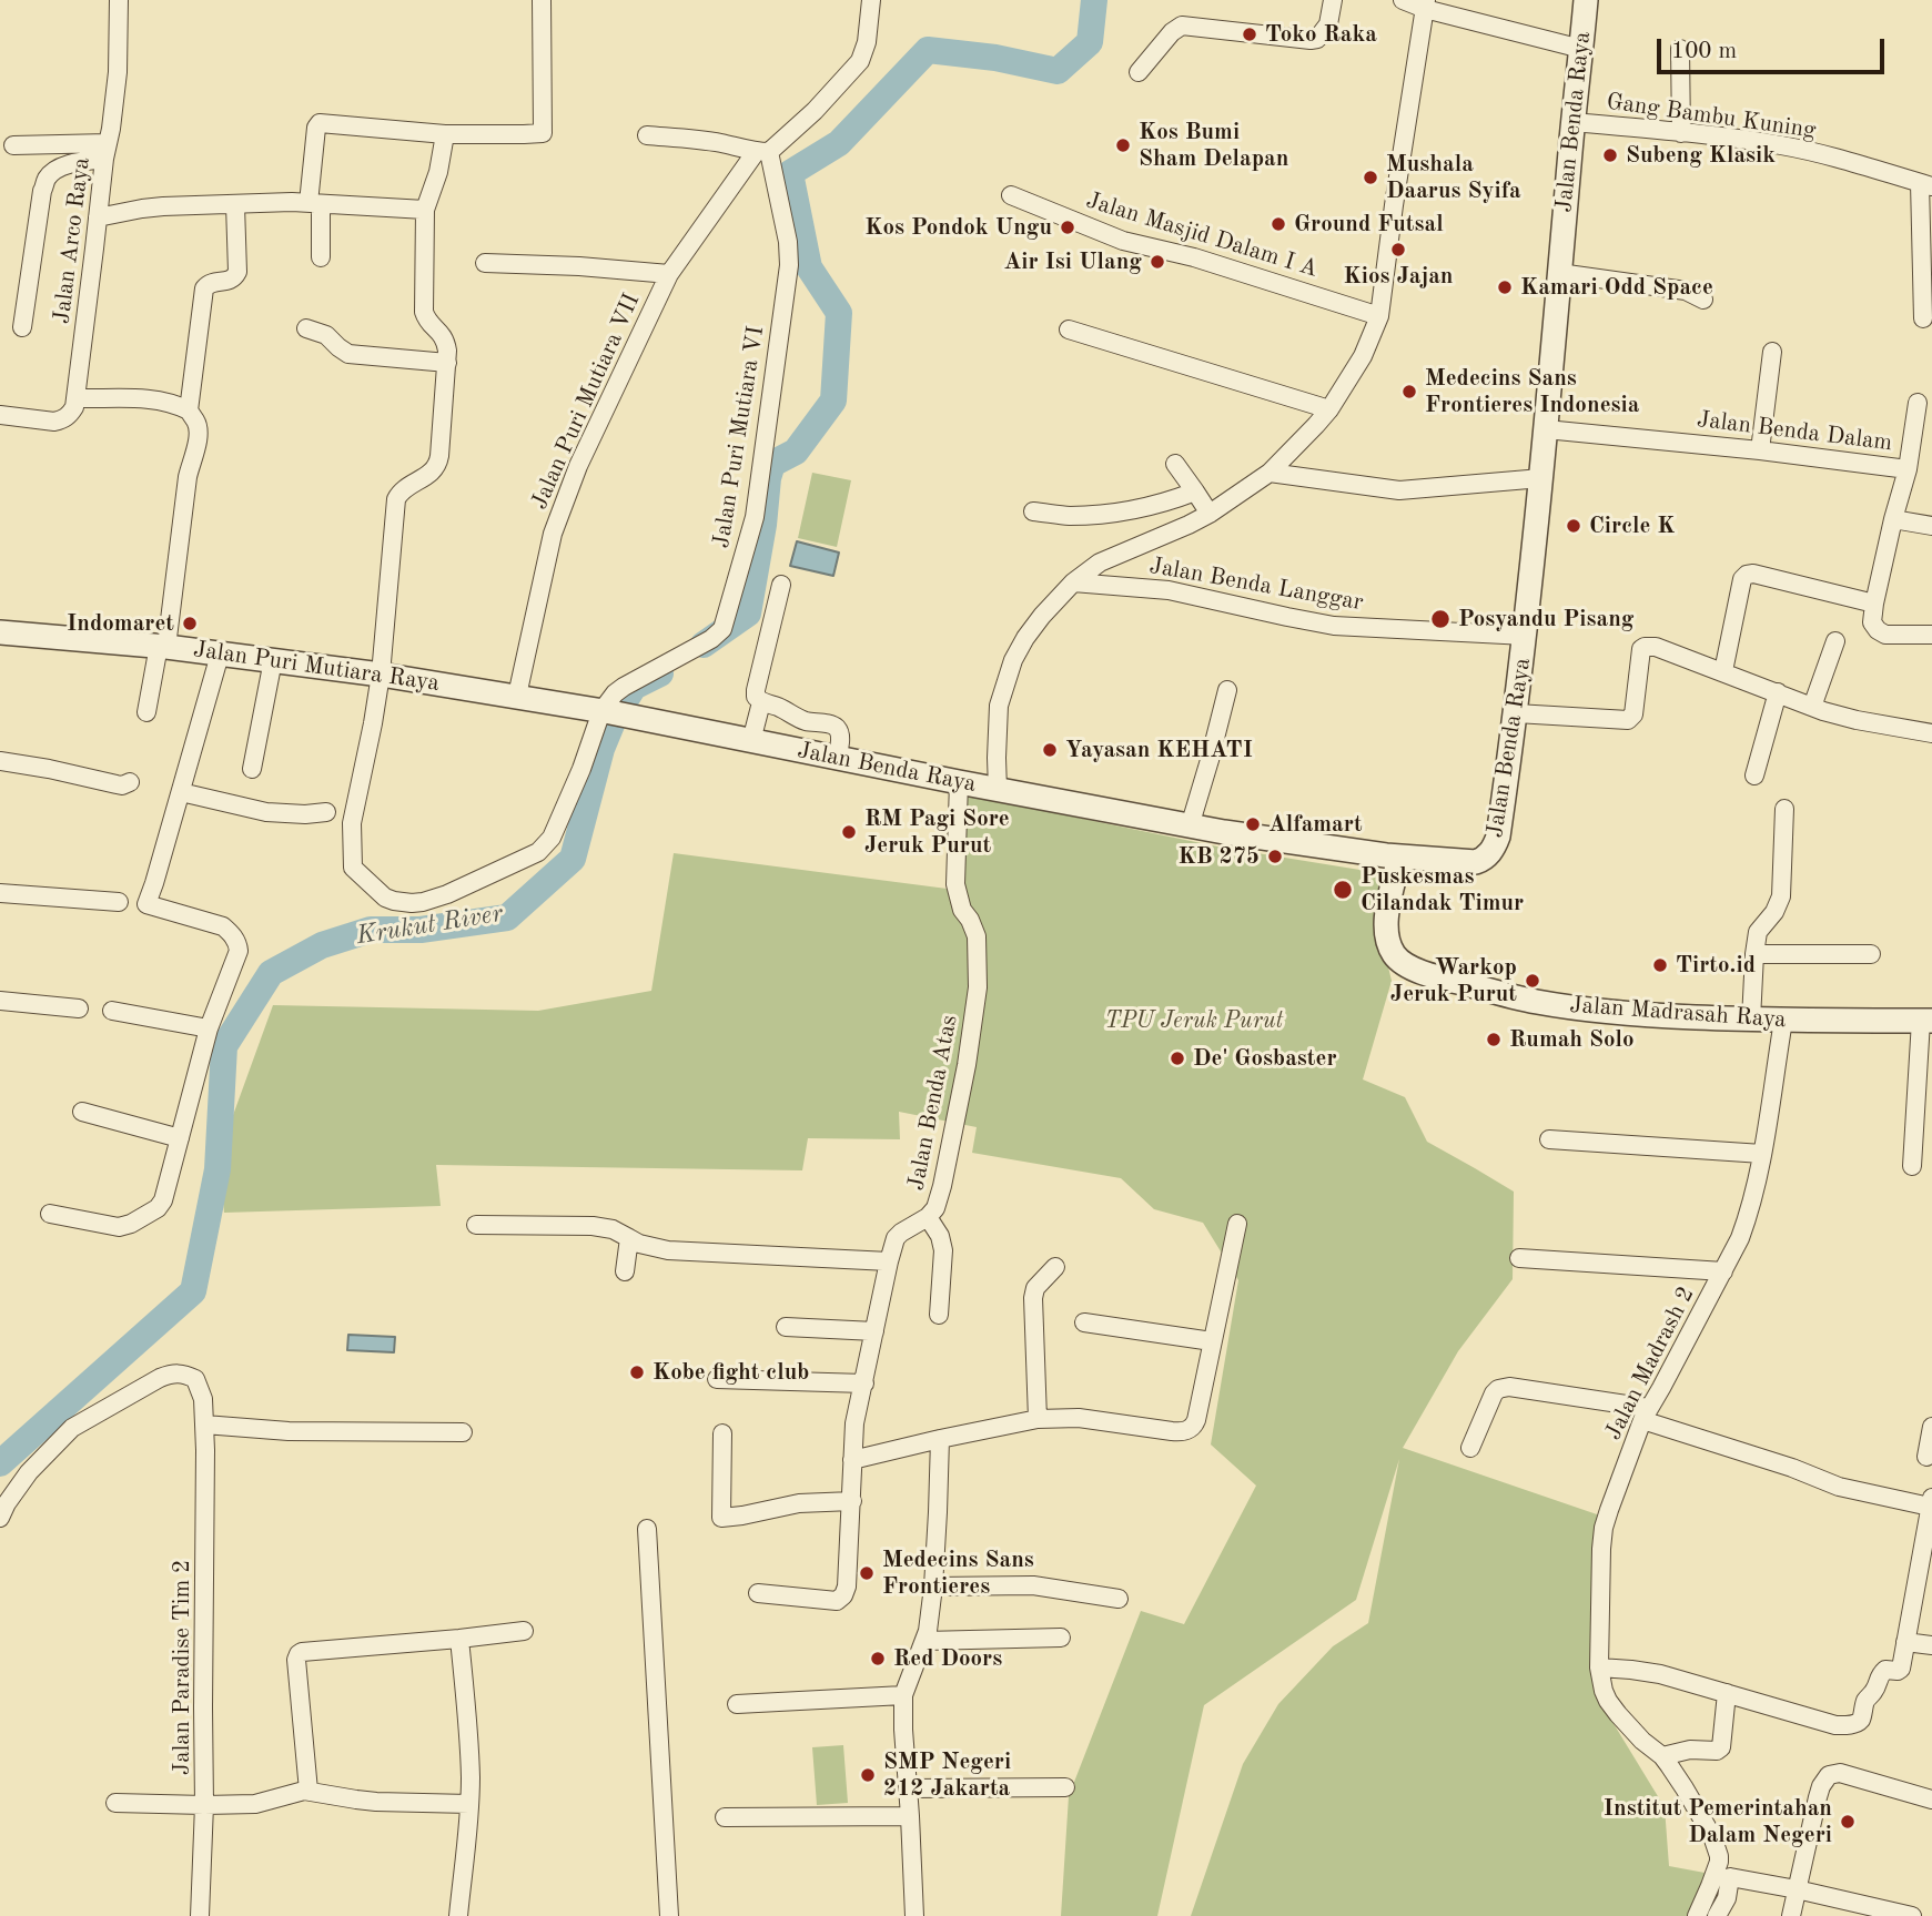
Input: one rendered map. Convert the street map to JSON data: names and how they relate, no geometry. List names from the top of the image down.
{
  "streets": {
    "street": [
      "Gang Bambu Kuning",
      "Jalan Benda Raya",
      "Jalan Masjid Dalam I A",
      "Jalan Arco Raya",
      "Jalan Puri Mutiara VII",
      "Jalan Benda Dalam",
      "Jalan Puri Mutiara VI",
      "Jalan Benda Langgar",
      "Jalan Puri Mutiara Raya",
      "Jalan Madrasah Raya",
      "Jalan Benda Atas",
      "Jalan Madrash 2",
      "Jalan Paradise Tim 2"
    ]
  },
  "crossings": [
    ["Gang Bambu Kuning", "Jalan Benda Raya"],
    ["Jalan Benda Raya", "Jalan Benda Dalam"],
    ["Jalan Benda Raya", "Jalan Puri Mutiara VI"],
    ["Jalan Benda Raya", "Jalan Benda Langgar"],
    ["Jalan Benda Raya", "Jalan Puri Mutiara Raya"],
    ["Jalan Benda Raya", "Jalan Madrasah Raya"],
    ["Jalan Benda Raya", "Jalan Benda Atas"],
    ["Jalan Puri Mutiara VII", "Jalan Puri Mutiara VI"],
    ["Jalan Puri Mutiara VII", "Jalan Puri Mutiara Raya"],
    ["Jalan Puri Mutiara VI", "Jalan Puri Mutiara Raya"],
    ["Jalan Madrasah Raya", "Jalan Madrash 2"]
  ],
  "water": ["Krukut River"],
  "parks": ["TPU Jeruk Purut"],
  "places": [
    "Toko Raka",
    "Kos Bumi Sham Delapan",
    "Subeng Klasik",
    "Mushala Daarus Syifa",
    "Ground Futsal",
    "Kos Pondok Ungu",
    "Kios Jajan",
    "Air Isi Ulang",
    "Kamari Odd Space",
    "Medecins Sans Frontieres Indonesia",
    "Circle K",
    "Posyandu Pisang",
    "Indomaret",
    "Yayasan KEHATI",
    "Alfamart",
    "RM Pagi Sore Jeruk Purut",
    "KB 275",
    "Puskesmas Cilandak Timur",
    "Tirto.id",
    "Warkop Jeruk Purut",
    "Rumah Solo",
    "De' Gosbaster",
    "Kobe fight club",
    "Medecins Sans Frontieres",
    "Red Doors",
    "SMP Negeri 212 Jakarta",
    "Institut Pemerintahan Dalam Negeri"
  ],
  "scale_bar": "100 m"
}
